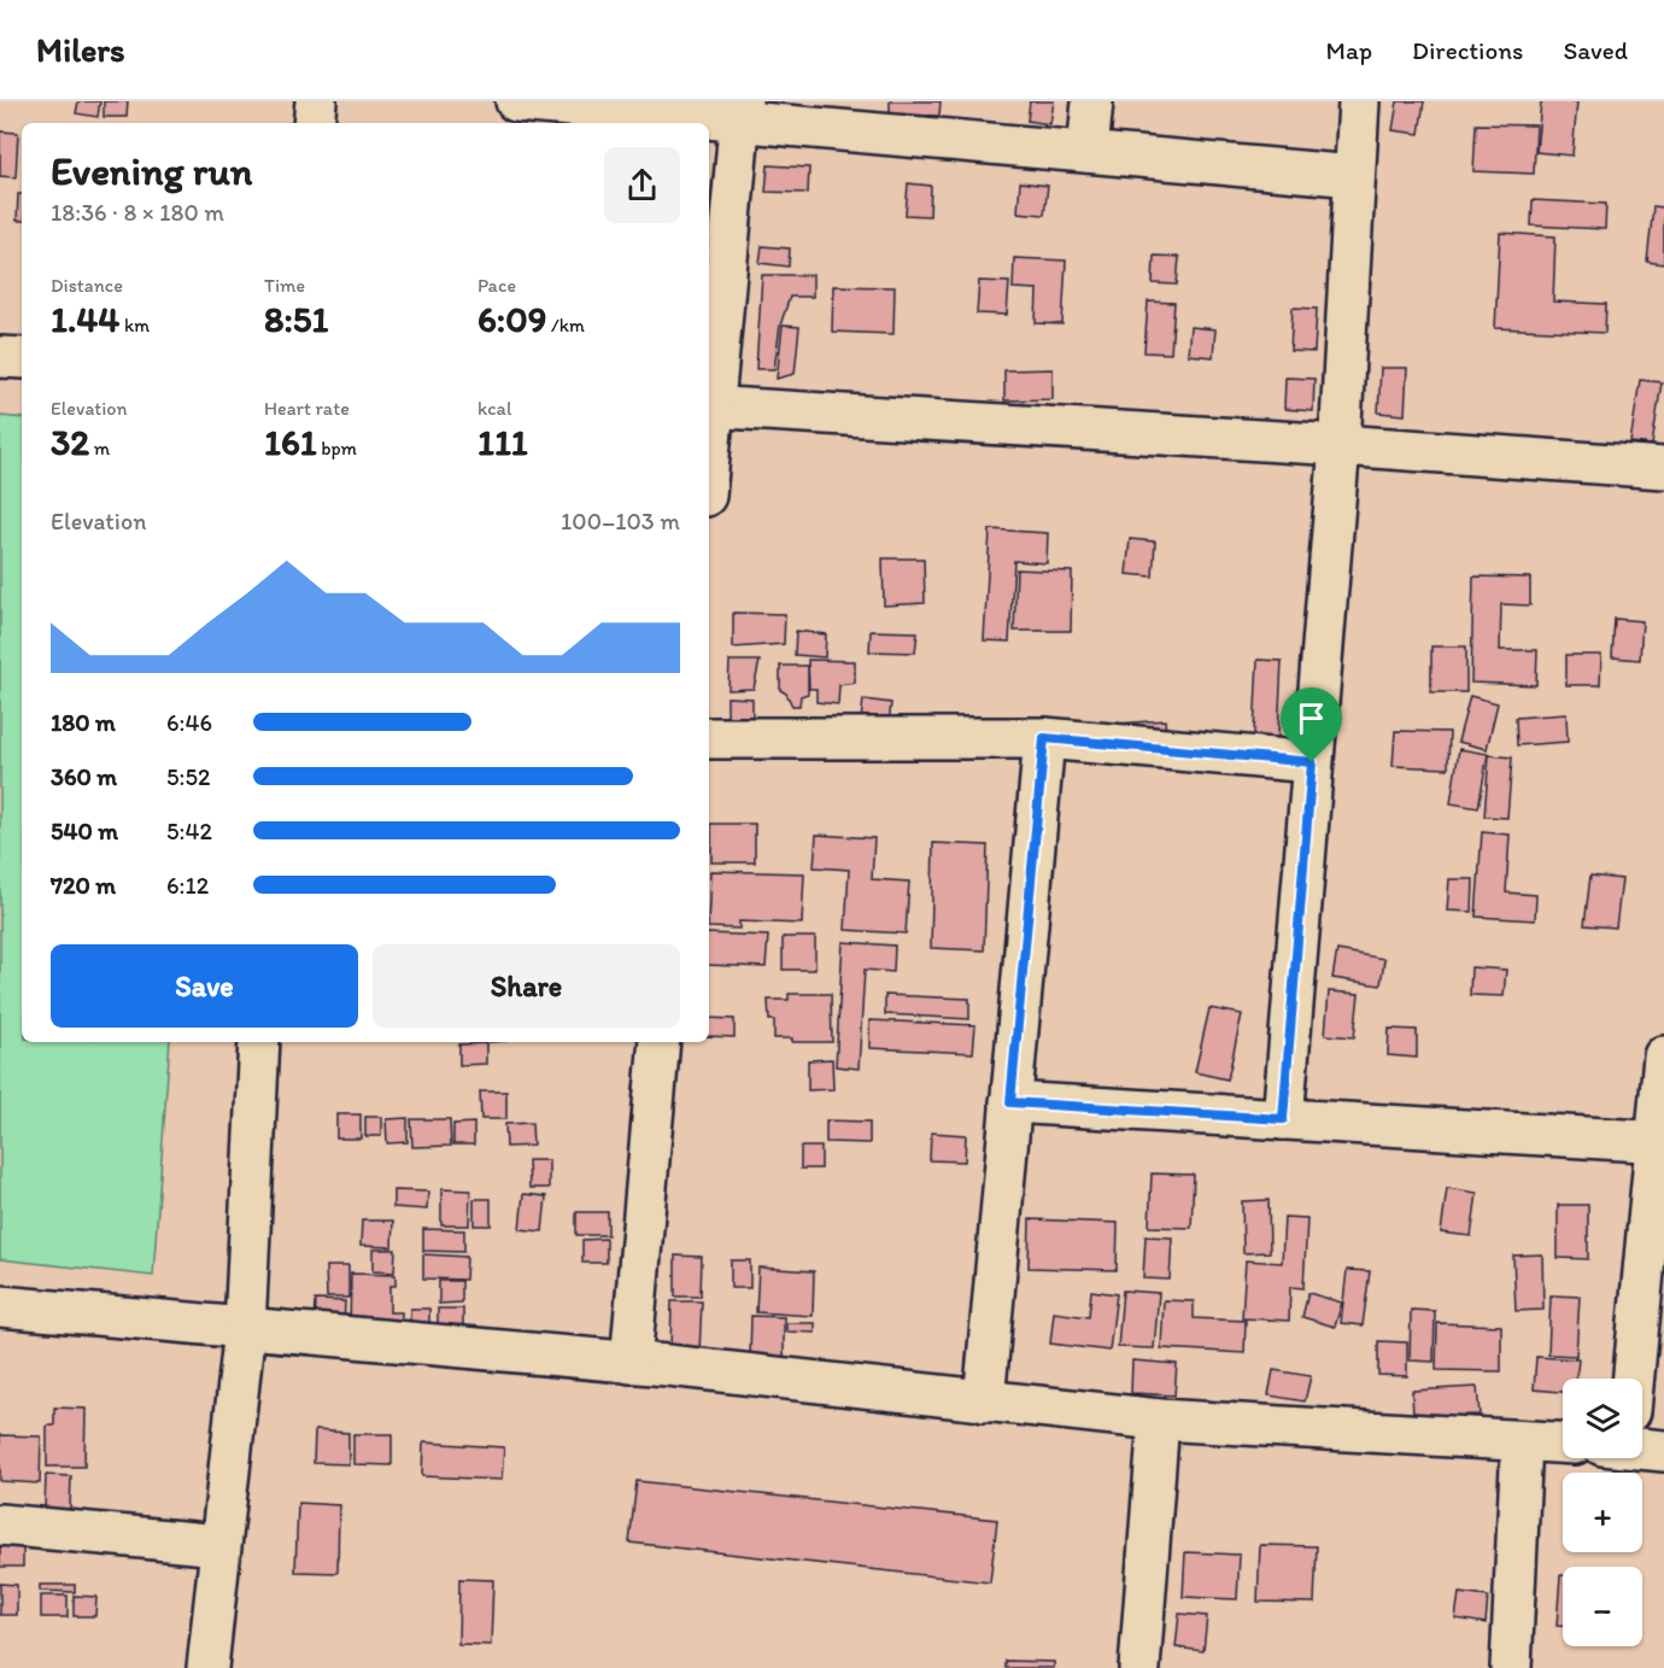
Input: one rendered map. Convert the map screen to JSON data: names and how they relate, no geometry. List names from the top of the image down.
{
  "page": {
    "header": "Milers",
    "nav": ["Map", "Directions", "Saved"],
    "heading": ["Evening run", "18:36 · 8 × 180 m"],
    "stats": [
      ["Distance", "1.44 km"],
      ["Time", "8:51"],
      ["Pace", "6:09 /km"],
      ["Elevation", "32 m"],
      ["Heart rate", "161 bpm"],
      ["kcal", "111"]
    ],
    "chart": ["Elevation", "100–103 m"],
    "list": [
      {
        "name": "180 m",
        "note": "6:46"
      },
      {
        "name": "360 m",
        "note": "5:52"
      },
      {
        "name": "540 m",
        "note": "5:42"
      },
      {
        "name": "720 m",
        "note": "6:12"
      }
    ],
    "buttons": ["Save", "Share"],
    "map_buttons": ["+", "−"]
  }
}
